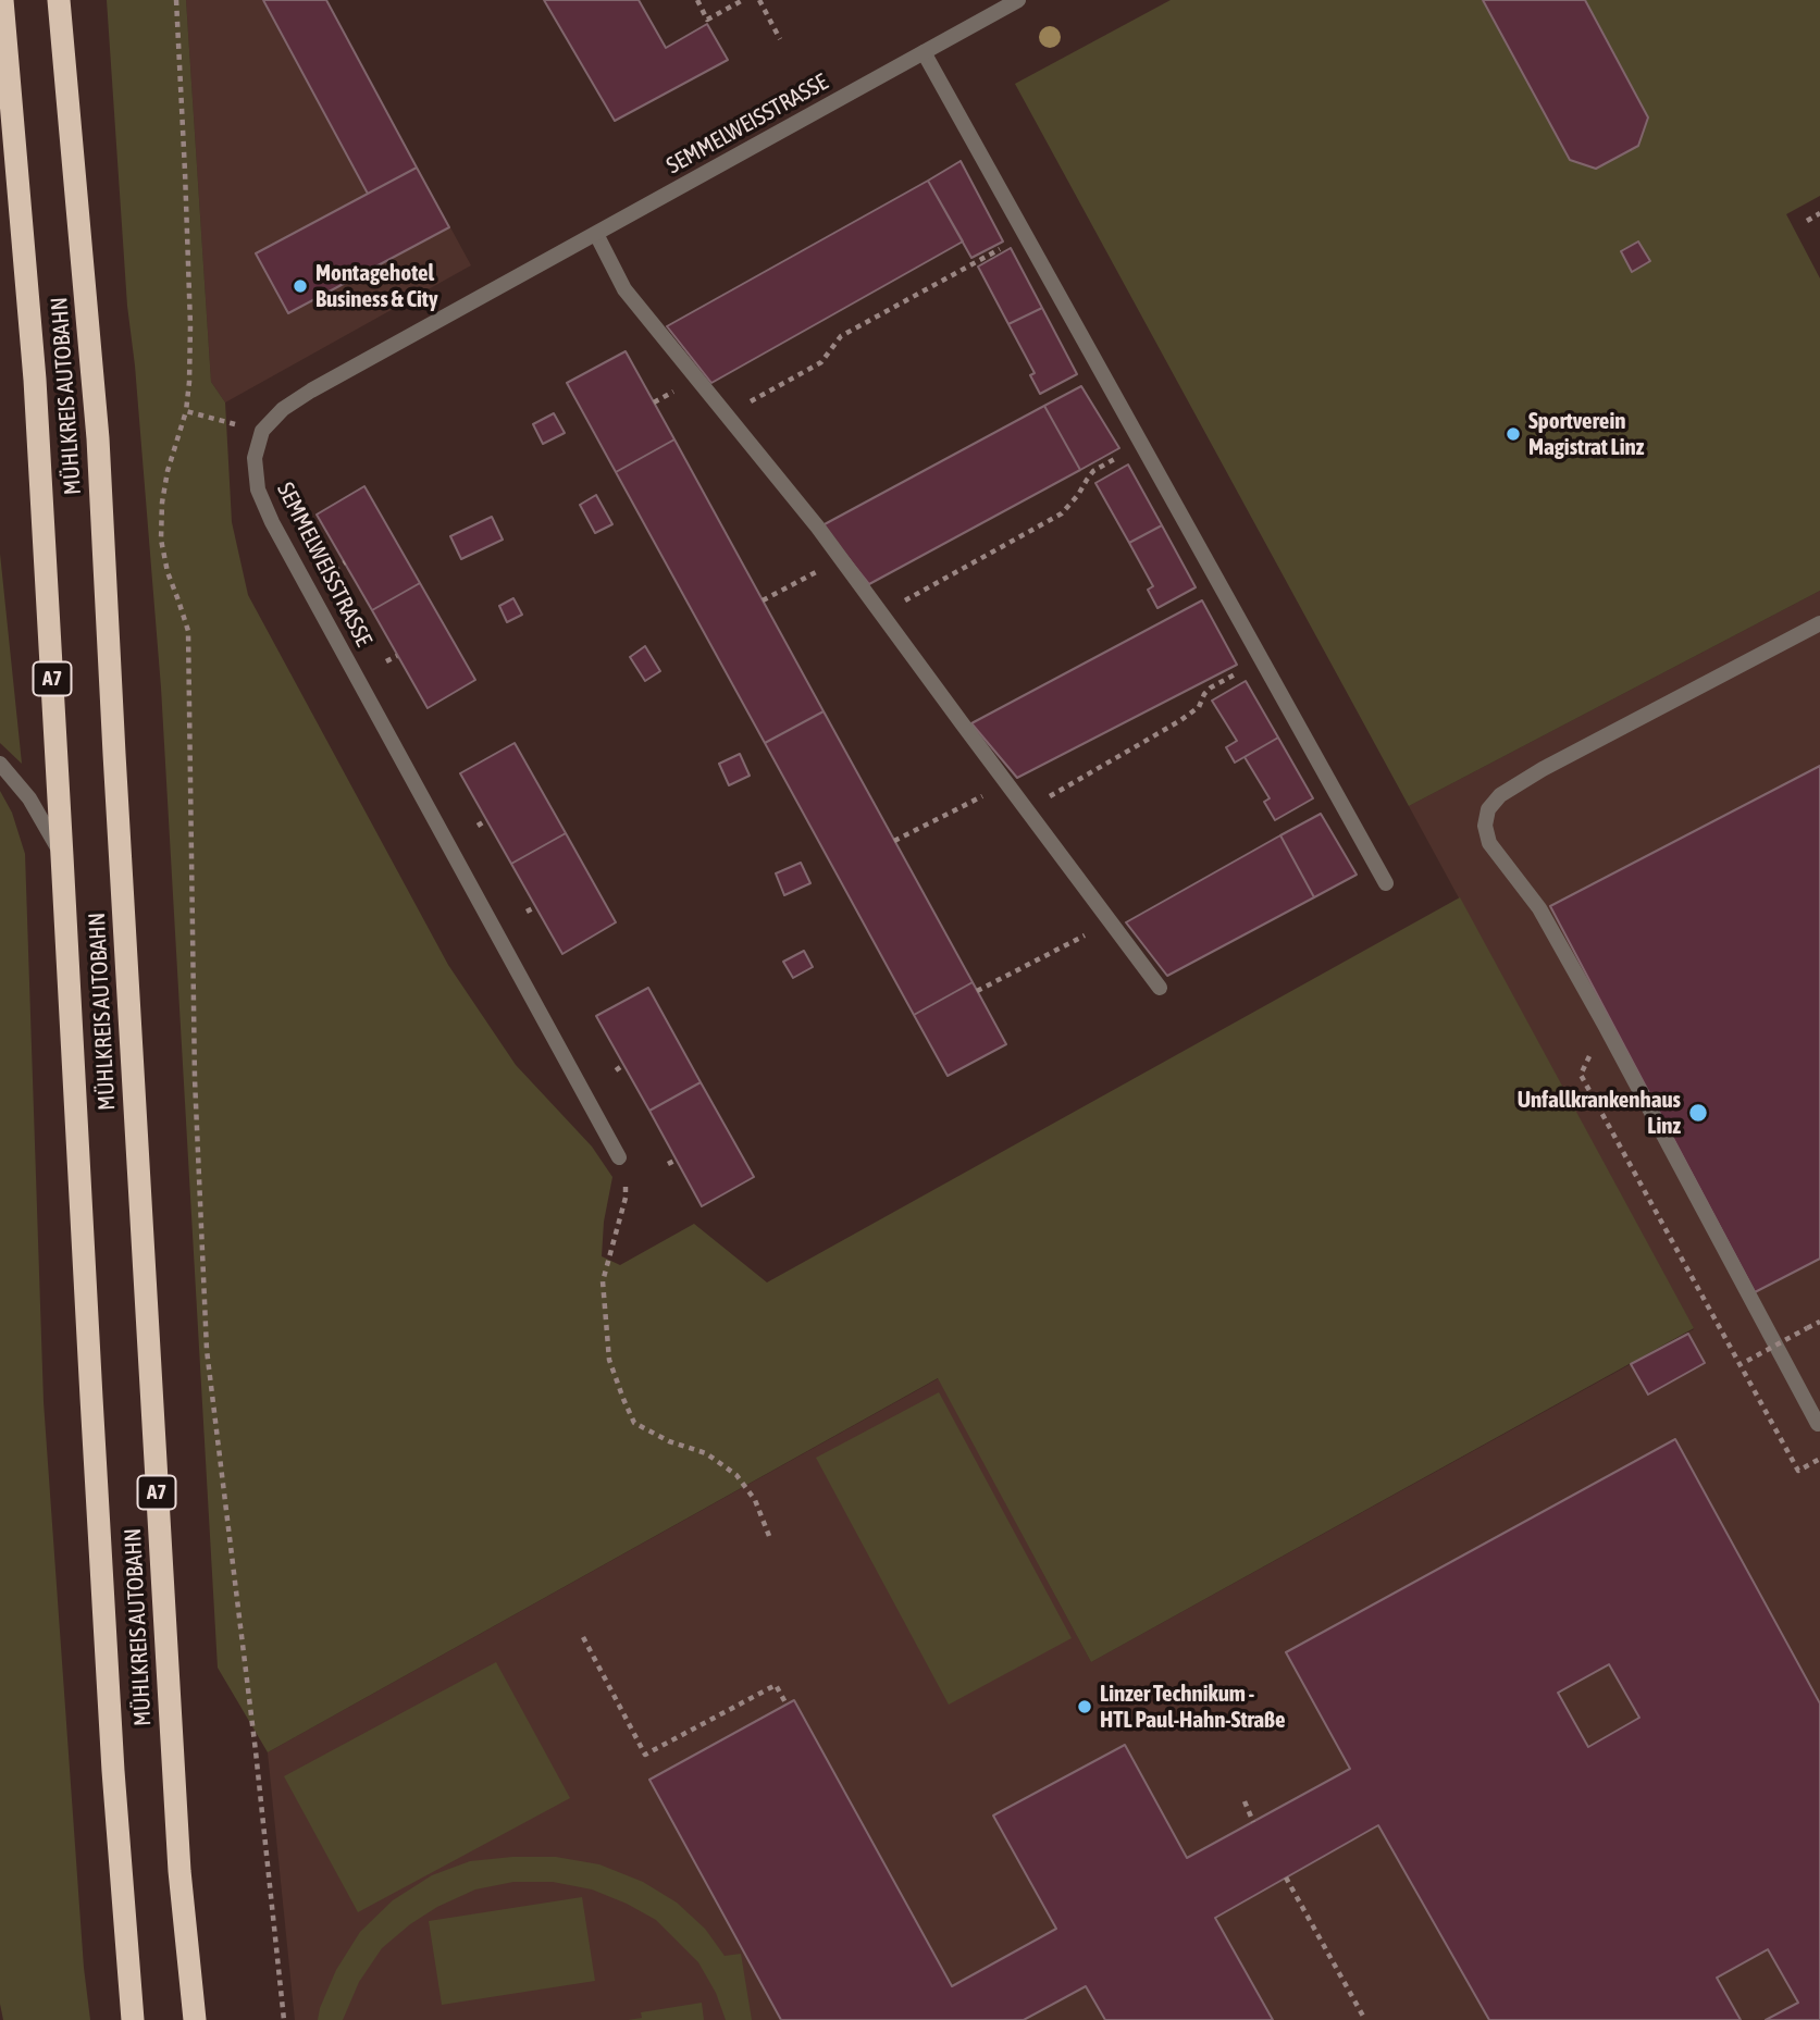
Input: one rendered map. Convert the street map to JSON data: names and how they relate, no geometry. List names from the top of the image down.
{
  "streets": {
    "highway": ["MÜHLKREIS AUTOBAHN", "A7"],
    "street": ["SEMMELWEISSTRASSE"]
  },
  "places": [
    "Montagehotel Business & City",
    "Sportverein Magistrat Linz",
    "Unfallkrankenhaus Linz",
    "Linzer Technikum - HTL Paul-Hahn-Straße"
  ]
}
